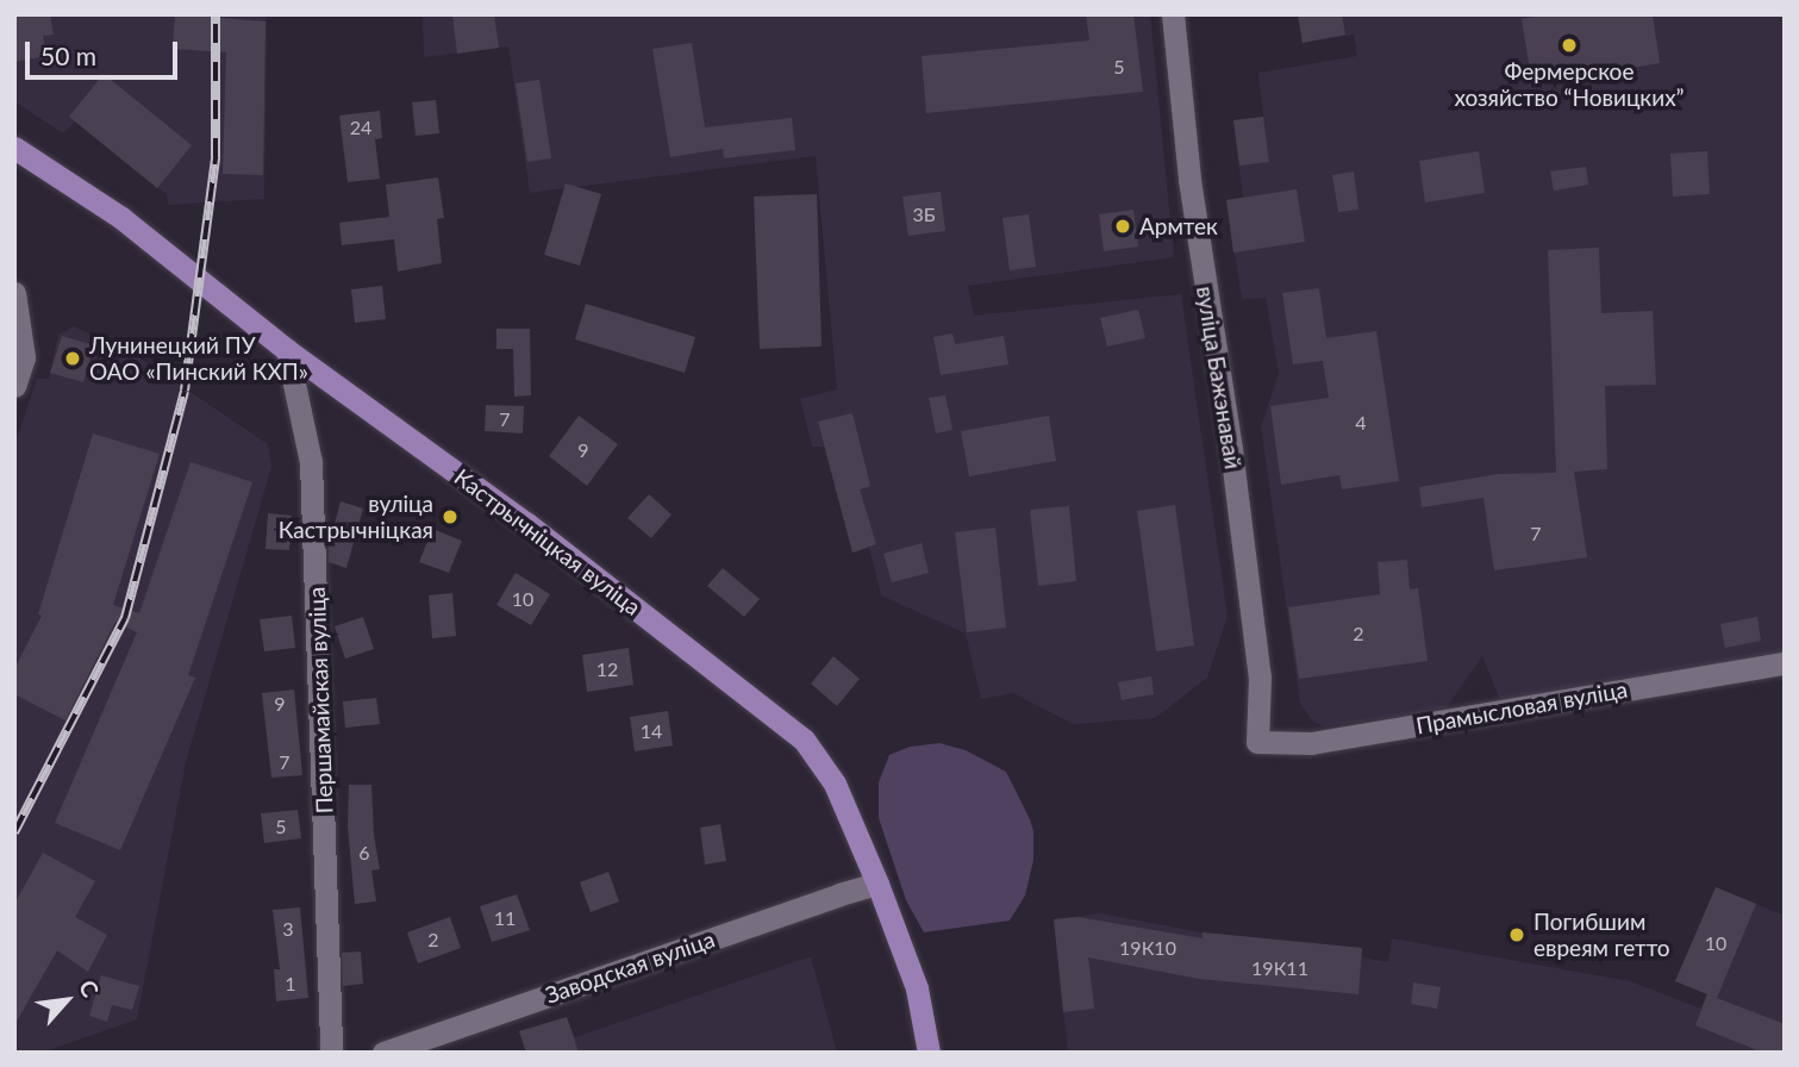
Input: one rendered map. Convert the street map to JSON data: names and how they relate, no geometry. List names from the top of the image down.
{
  "streets": {
    "main road": ["Кастрычніцкая вуліца"],
    "street": [
      "вуліца Бажэнавай",
      "Першамайская вуліца",
      "Прамысловая вуліца",
      "Заводская вуліца"
    ]
  },
  "crossings": [
    ["вуліца Бажэнавай", "Прамысловая вуліца"],
    ["Кастрычніцкая вуліца", "Першамайская вуліца"],
    ["Кастрычніцкая вуліца", "Заводская вуліца"]
  ],
  "places": [
    "Фермерское хозяйство “Новицких”",
    "Армтек",
    "Лунинецкий ПУ ОАО «Пинский КХП»",
    "вуліца Кастрычніцкая",
    "Погибшим евреям гетто"
  ],
  "house_numbers": [
    "5",
    "24",
    "3Б",
    "7",
    "4",
    "9",
    "7",
    "10",
    "2",
    "12",
    "9",
    "14",
    "7",
    "5",
    "6",
    "11",
    "3",
    "2",
    "10",
    "19К10",
    "19К11",
    "1"
  ],
  "scale_bar": "50 m",
  "north": "top right"
}
